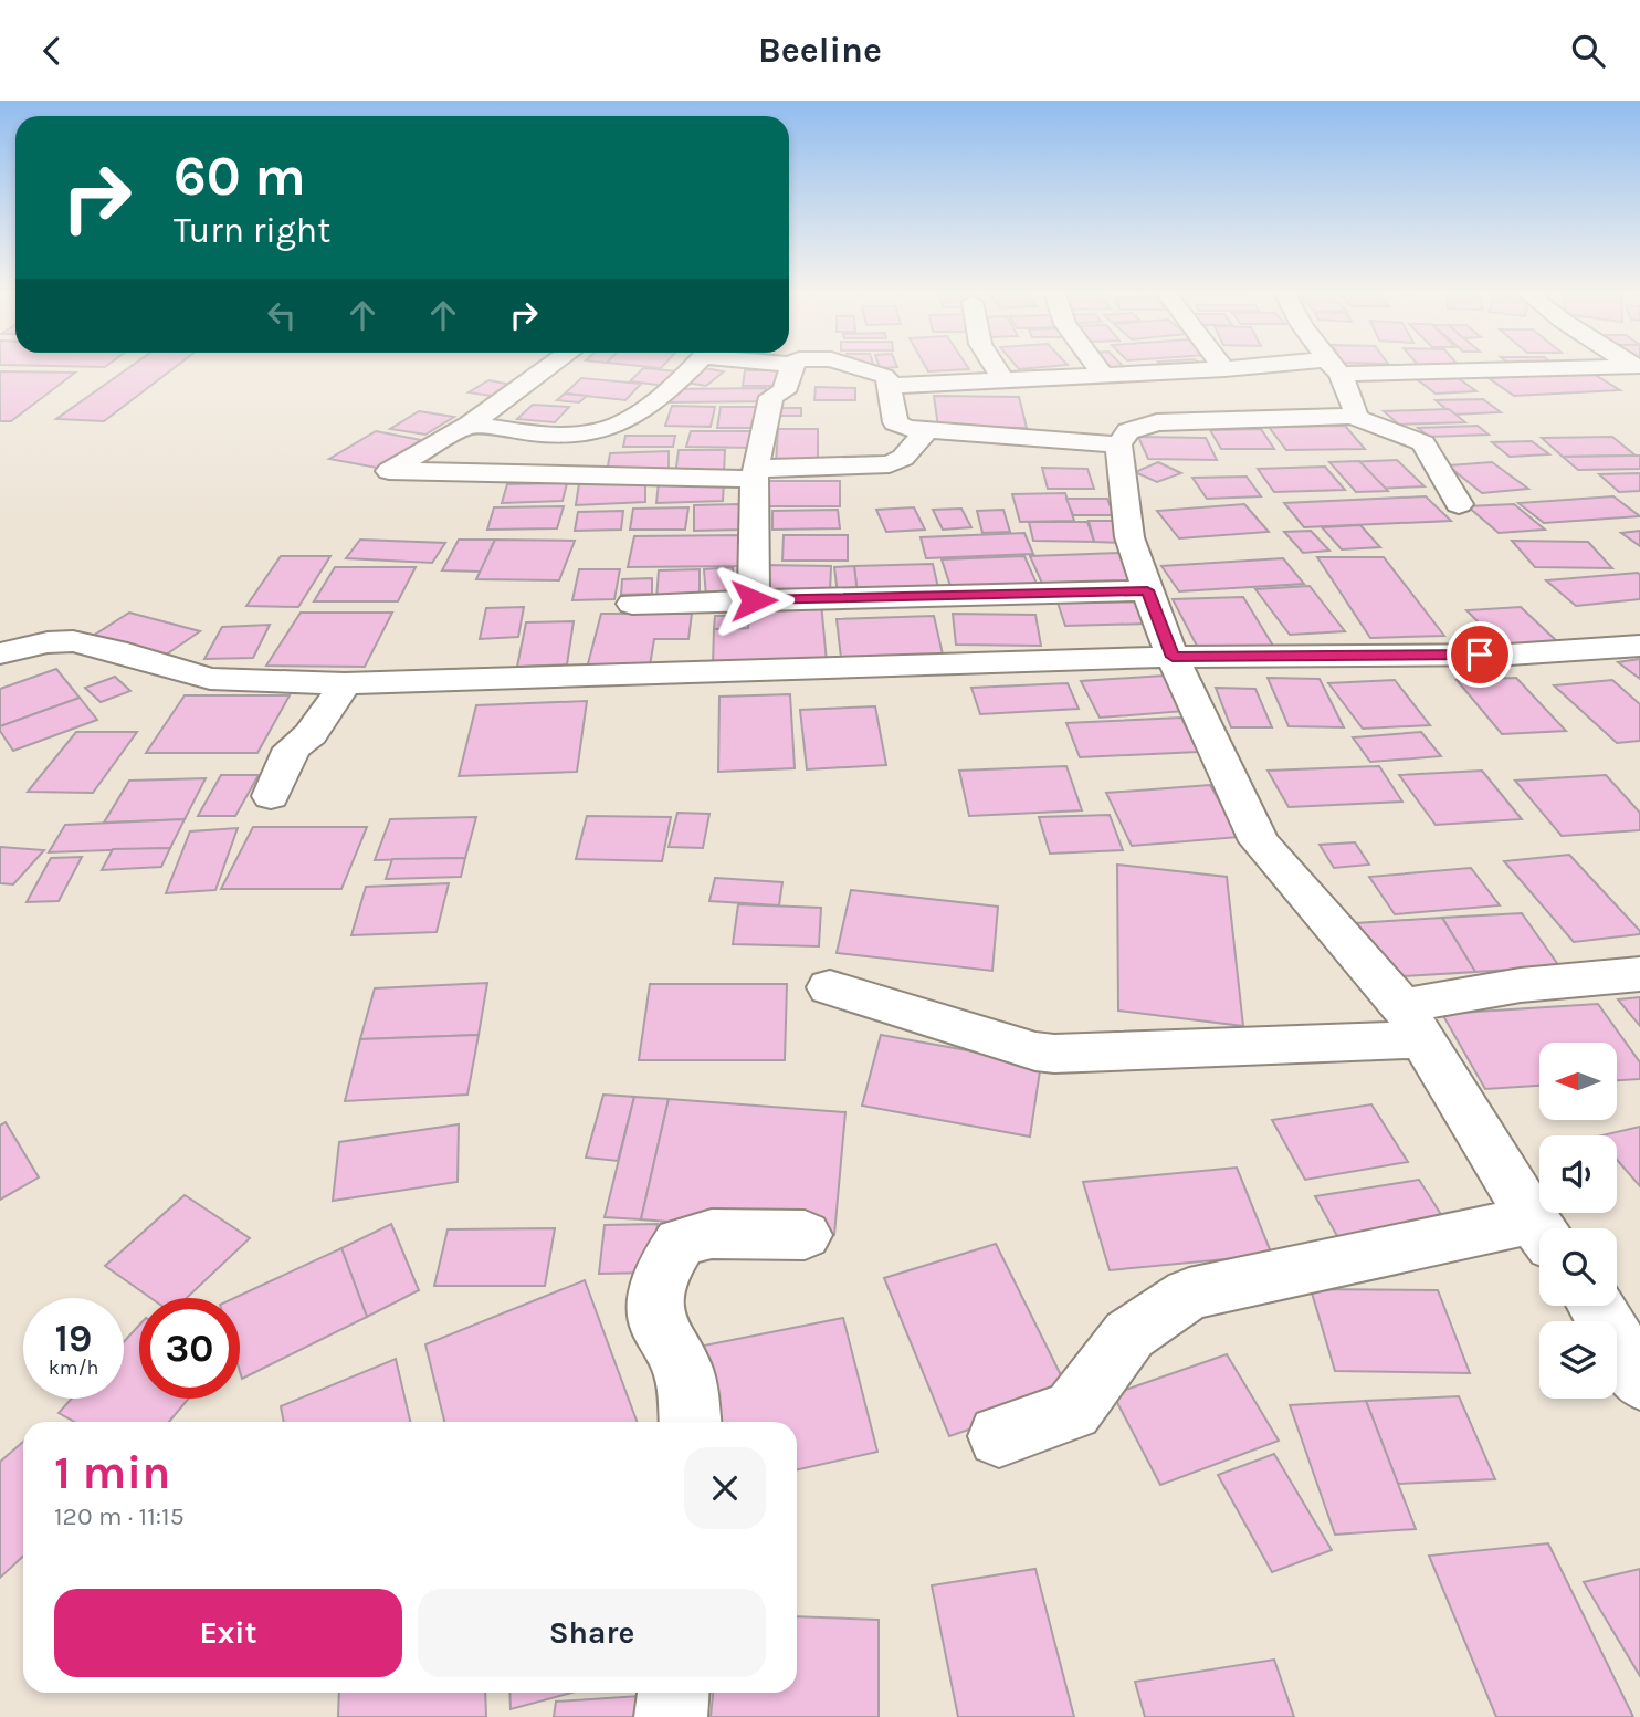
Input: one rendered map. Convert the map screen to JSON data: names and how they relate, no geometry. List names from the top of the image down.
{
  "north": "left",
  "page": {
    "header": "Beeline",
    "turn": ["60 m", "Turn right"],
    "speed": "19 km/h",
    "limit": "30",
    "heading": ["1 min", "120 m · 11:15"],
    "buttons": ["Exit", "Share"]
  }
}
